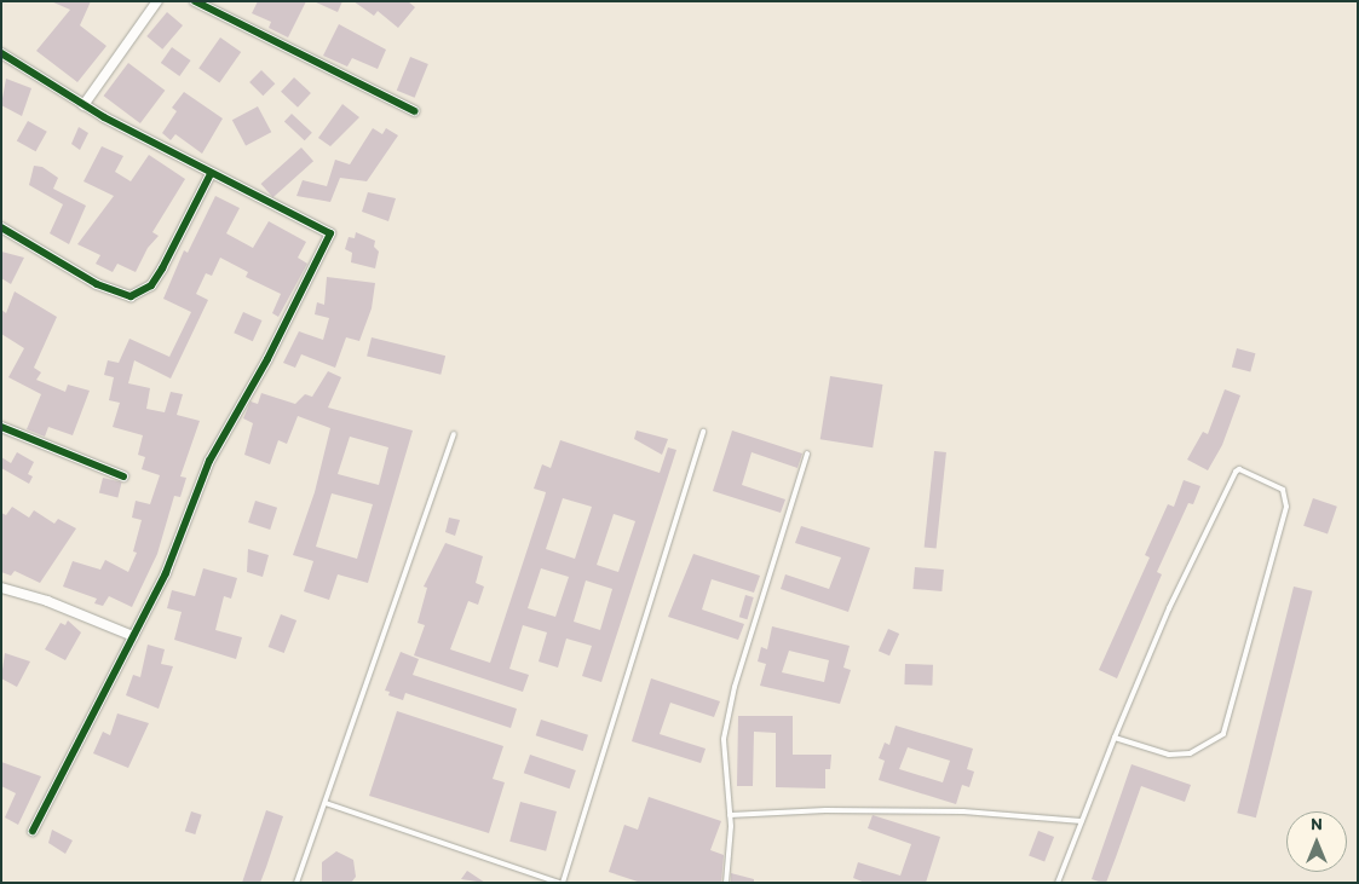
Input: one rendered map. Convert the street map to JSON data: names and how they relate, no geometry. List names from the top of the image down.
{
  "north": "top"
}
